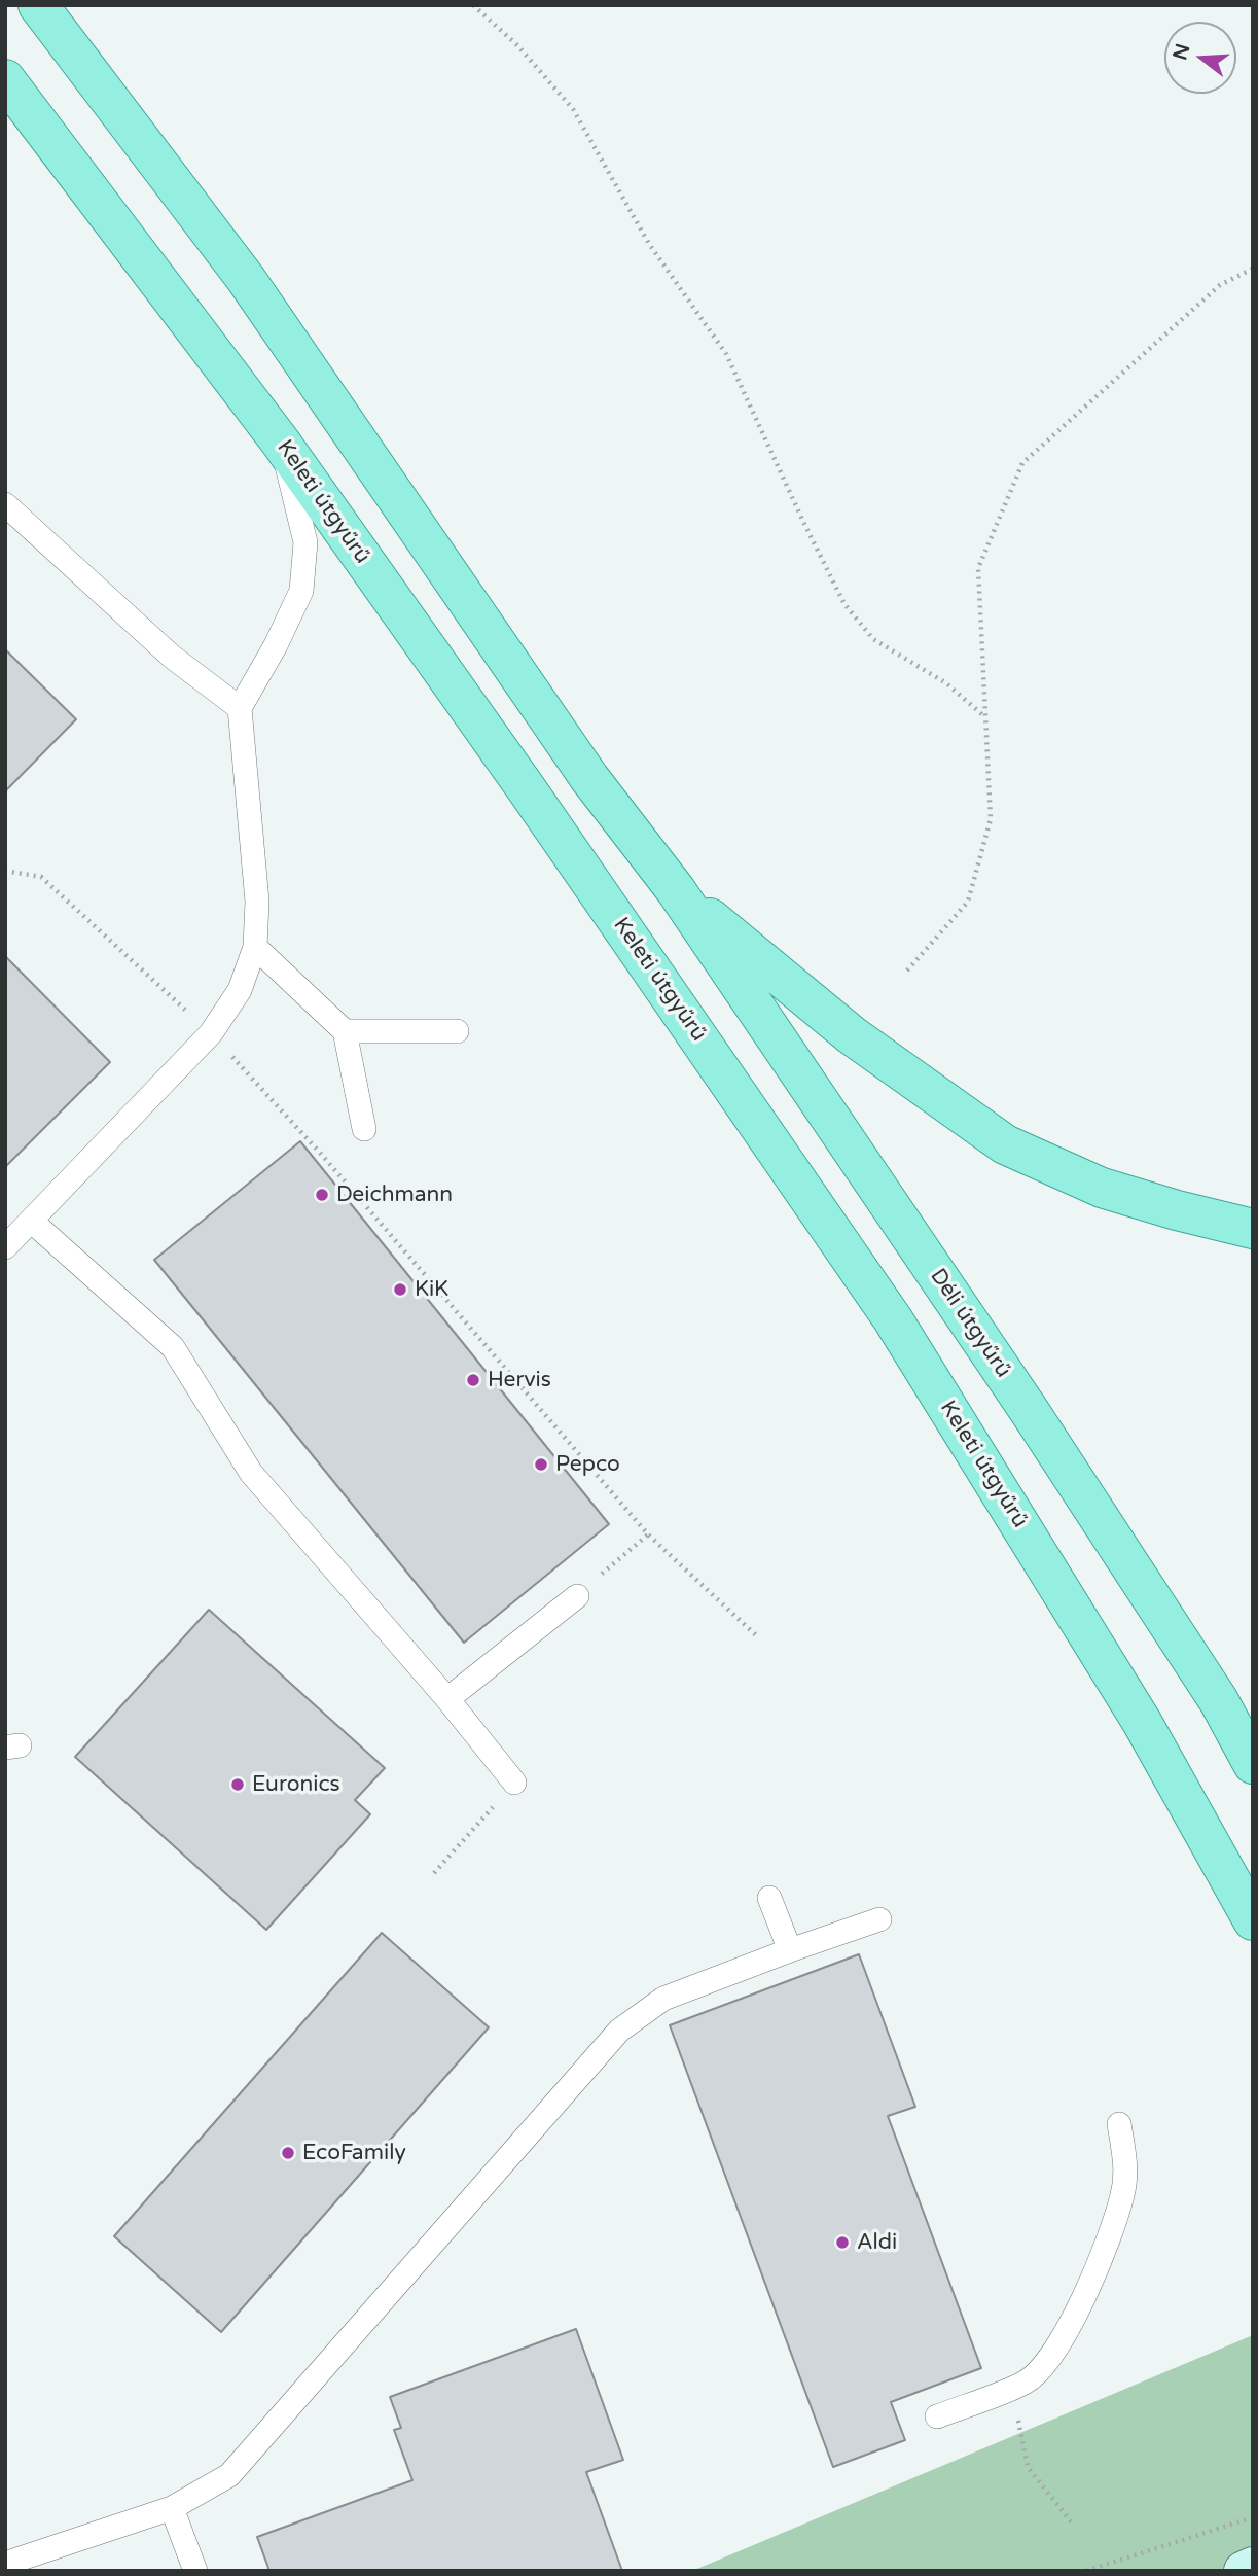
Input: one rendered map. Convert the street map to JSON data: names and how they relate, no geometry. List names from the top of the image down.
{
  "streets": {
    "main road": ["Keleti útgyűrű", "Déli útgyűrű"]
  },
  "places": [
    "Deichmann",
    "KiK",
    "Hervis",
    "Pepco",
    "Euronics",
    "EcoFamily",
    "Aldi"
  ],
  "north": "left"
}
